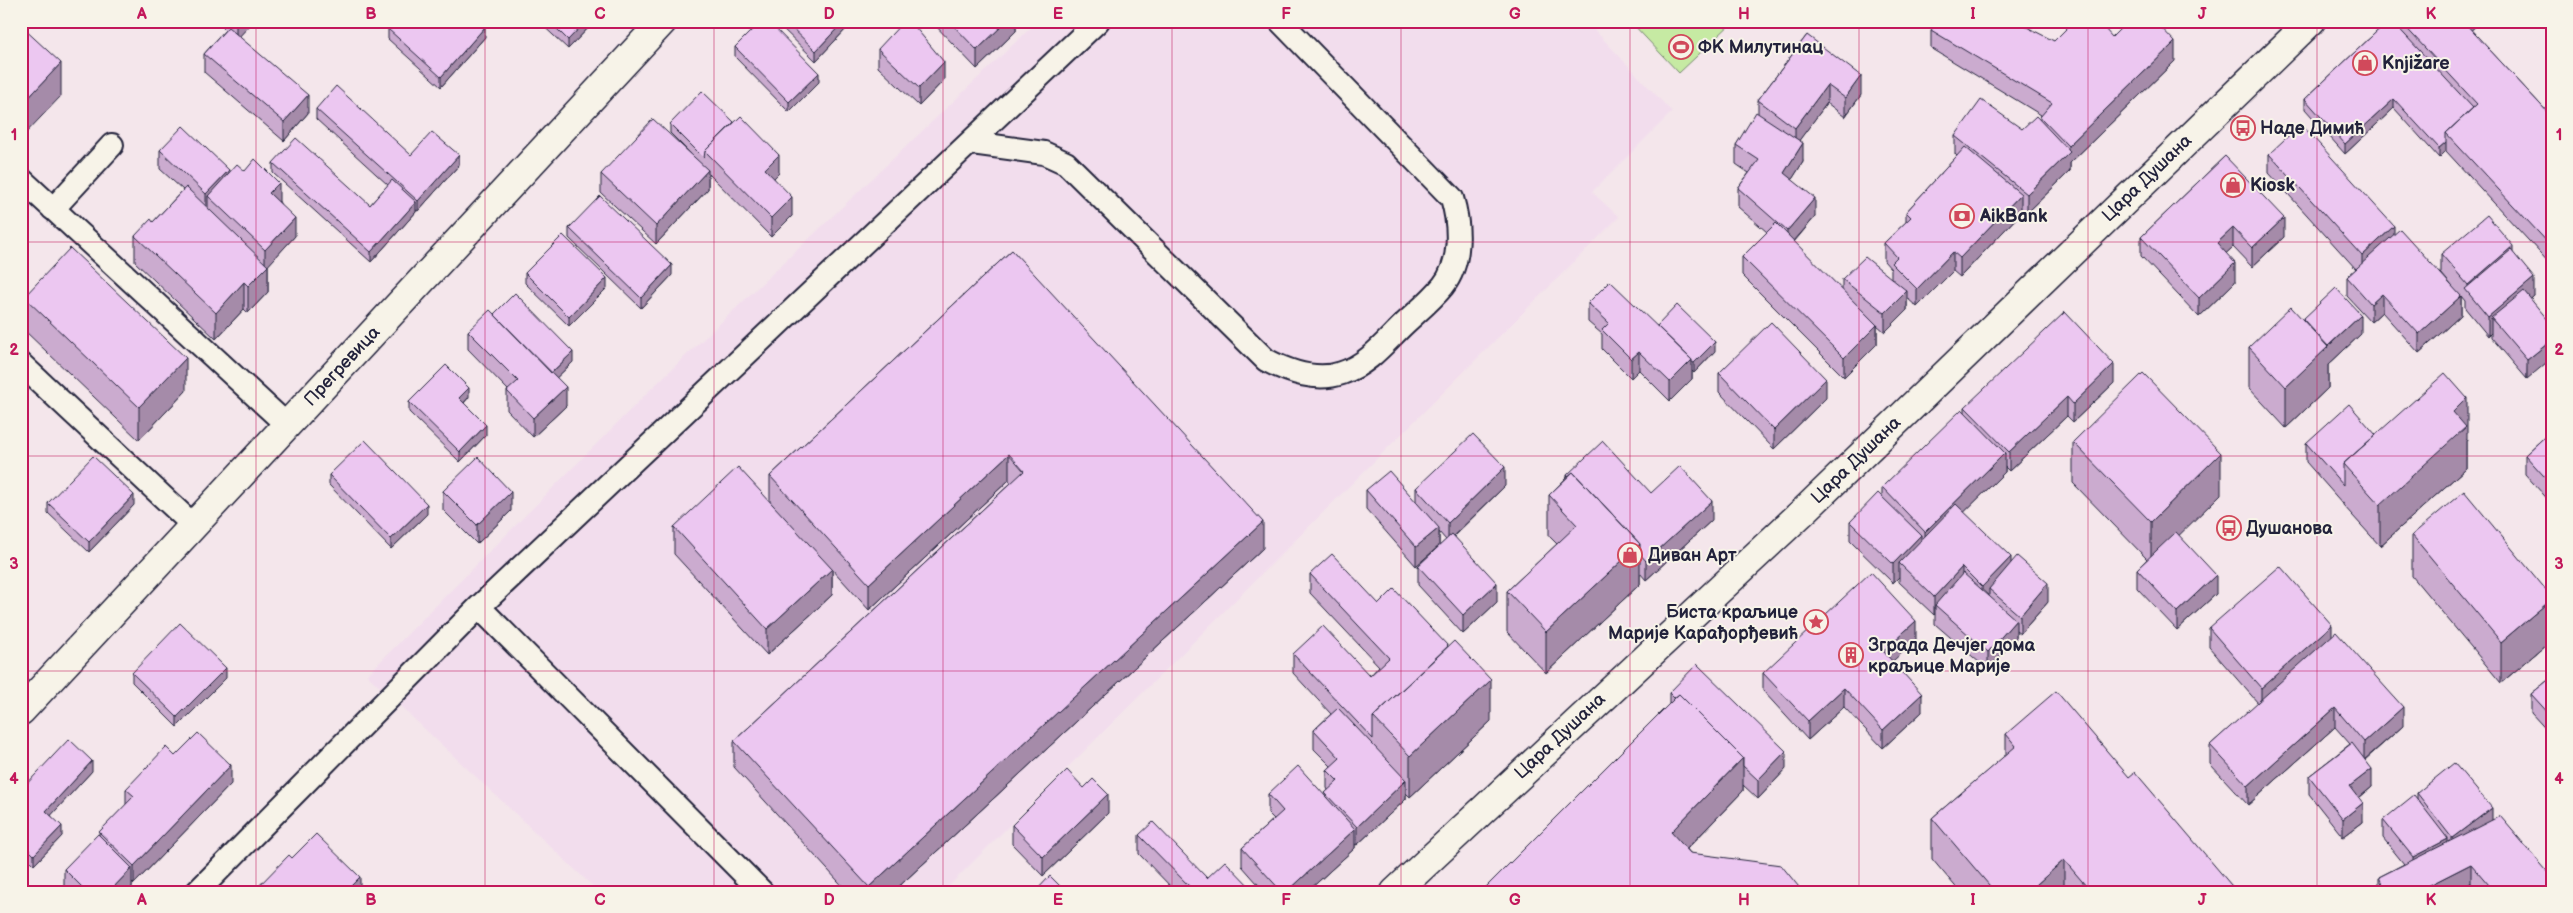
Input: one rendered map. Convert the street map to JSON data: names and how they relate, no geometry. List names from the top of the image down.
{
  "streets": {
    "main road": ["Цара Душана", "Прегревица"]
  },
  "places": {
    "sports": ["ФК Милутинац"],
    "shop": ["Knjižare", "Kiosk", "Диван Арт"],
    "bus stop": ["Наде Димић", "Душанова"],
    "bank": ["AikBank"],
    "place": ["Биста краљице Марије Карађорђевић"],
    "building": ["Зграда Дечјег дома краљице Марије"]
  },
  "grid": {
    "columns": [
      "A",
      "B",
      "C",
      "D",
      "E",
      "F",
      "G",
      "H",
      "I",
      "J",
      "K"
    ],
    "rows": [
      "1",
      "2",
      "3",
      "4"
    ]
  }
}
